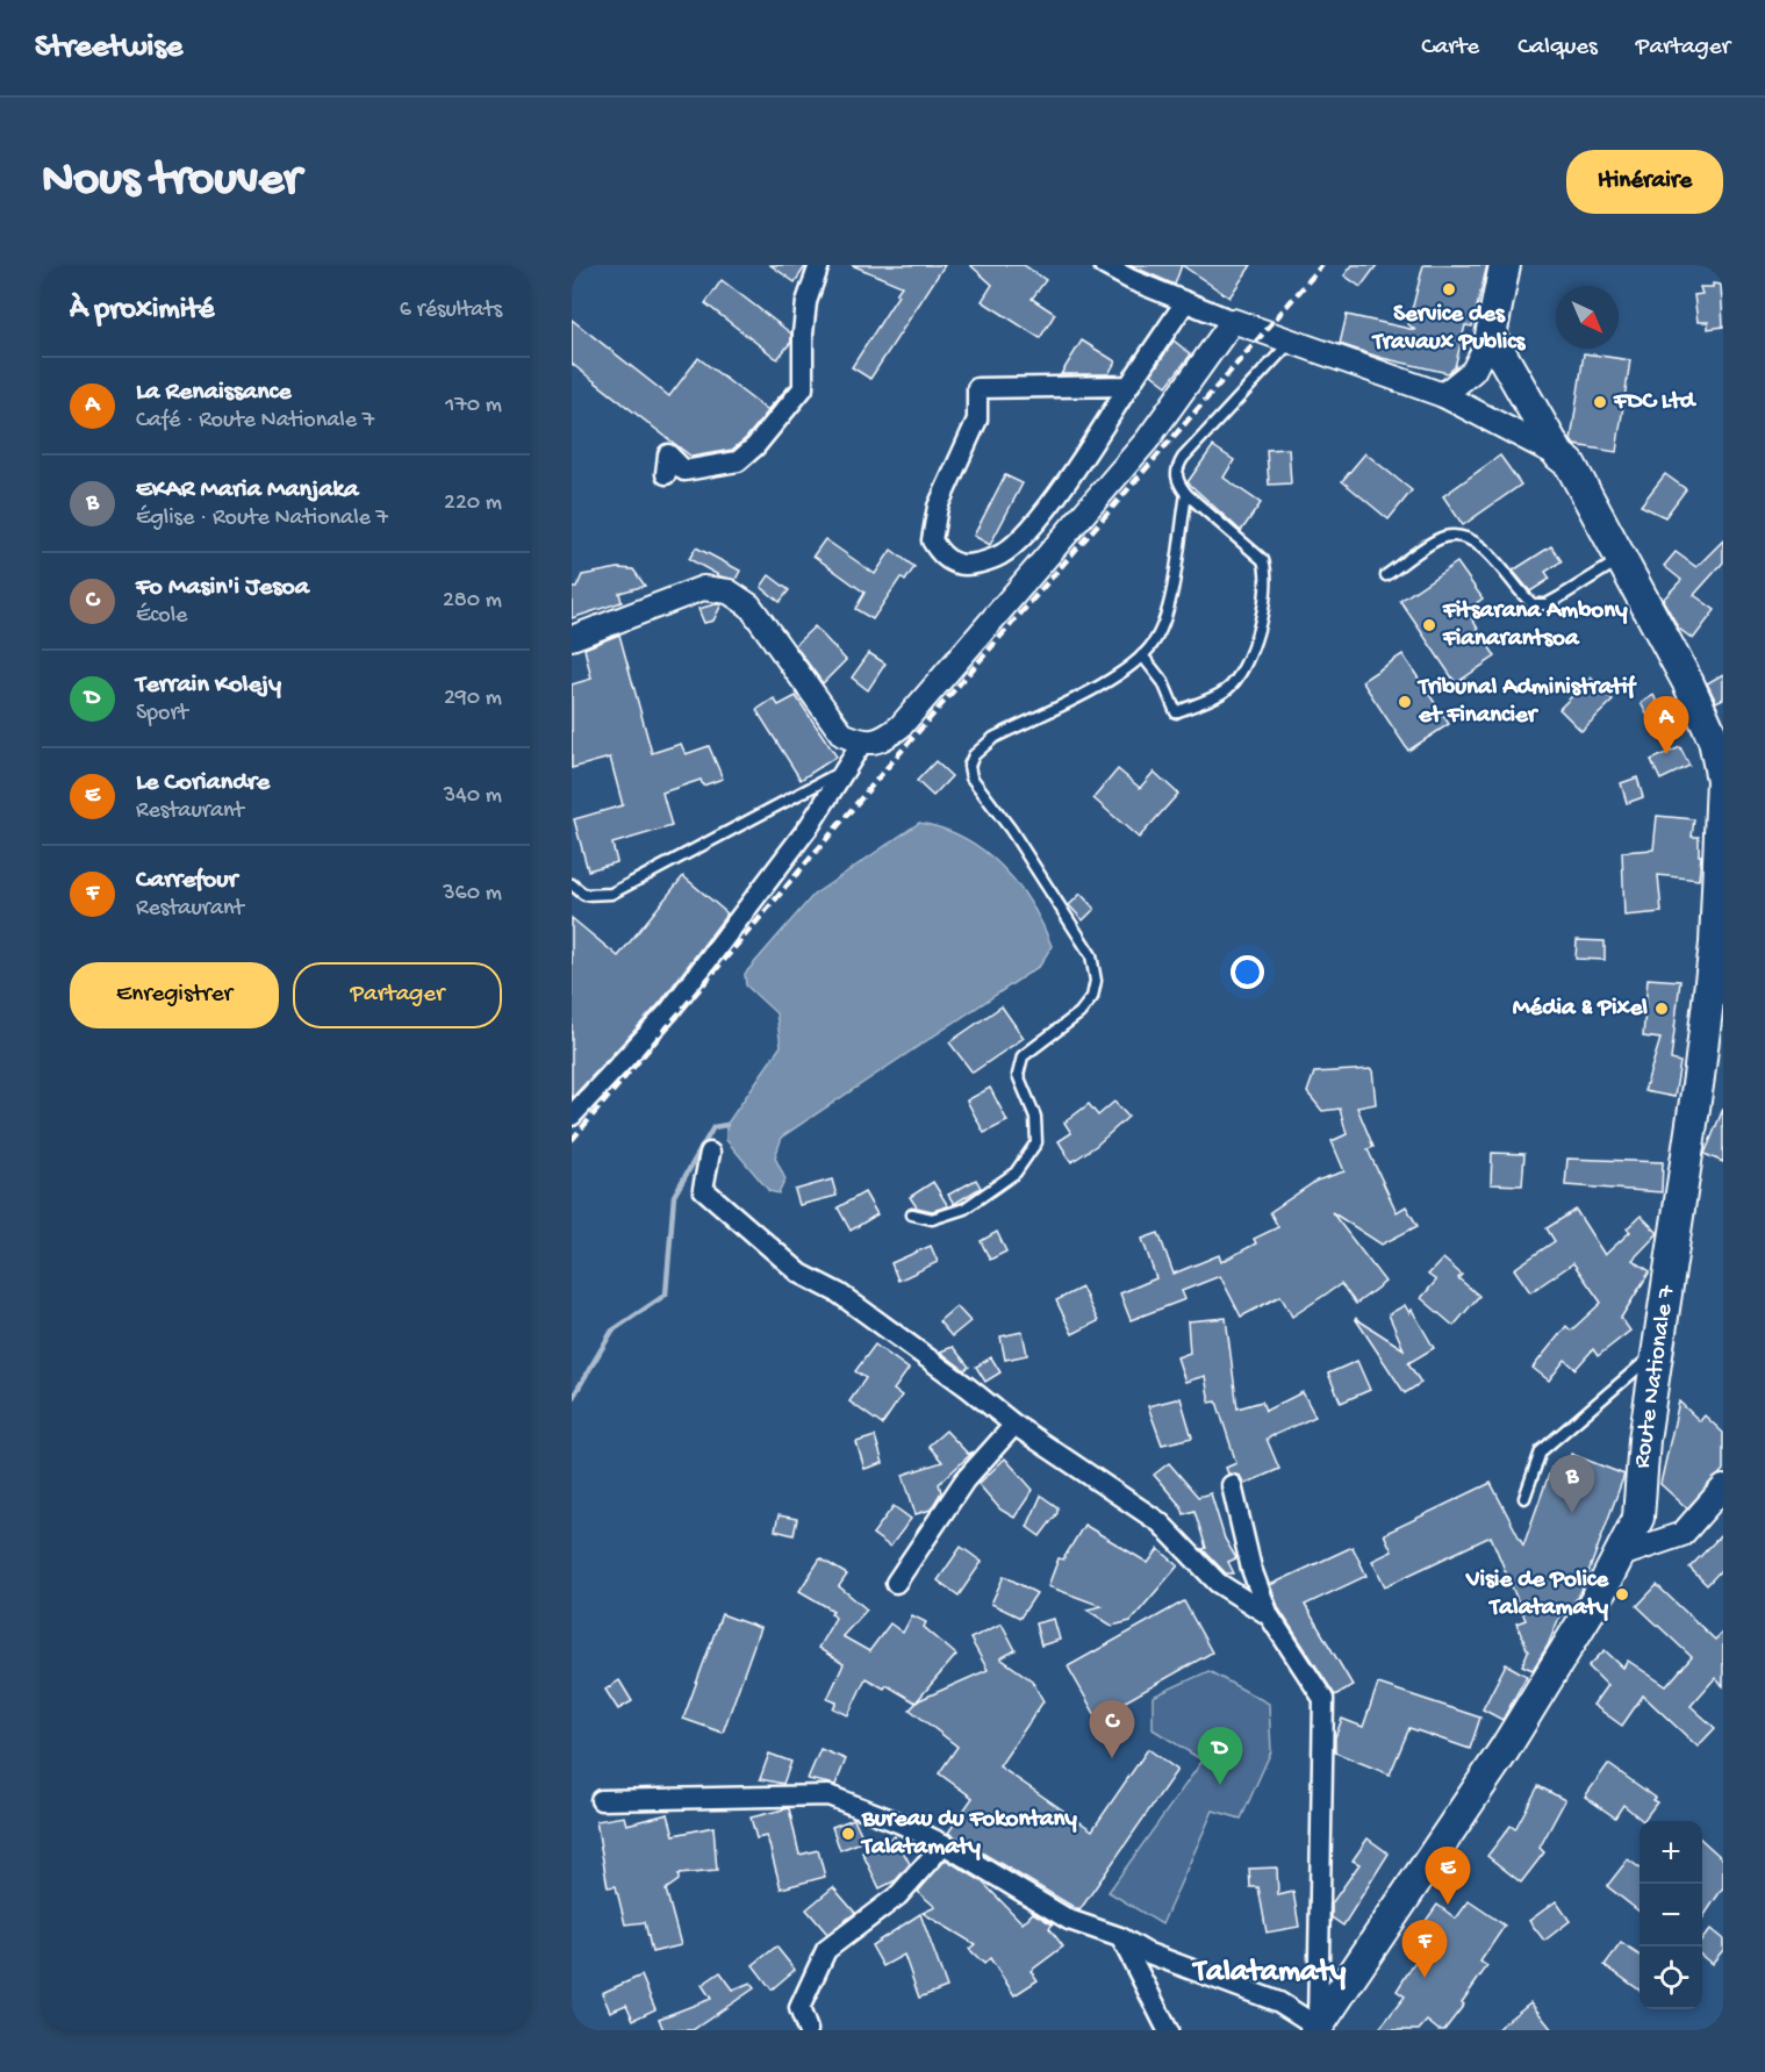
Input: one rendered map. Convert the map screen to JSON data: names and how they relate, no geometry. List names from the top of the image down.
{
  "streets": {
    "main road": ["Route Nationale 7"]
  },
  "districts": ["Talatamaty"],
  "places": [
    "Service des Travaux Publics",
    "FDC Ltd",
    "Fitsarana Ambony Fianarantsoa",
    "Tribunal Administratif et Financier",
    "Média & Pixel",
    "Visie de Police Talatamaty",
    "Bureau du Fokontany Talatamaty"
  ],
  "north": "bottom right",
  "page": {
    "header": "Streetwise",
    "nav": ["Carte", "Calques", "Partager"],
    "buttons": [
      "Itinéraire",
      ["Enregistrer", "Partager"]
    ],
    "title": "Nous trouver",
    "heading": ["À proximité", "6 résultats"],
    "list": [
      {
        "mark": "A",
        "name": "La Renaissance",
        "note": "Café · Route Nationale 7",
        "value": "170 m"
      },
      {
        "mark": "B",
        "name": "EKAR Maria Manjaka",
        "note": "Église · Route Nationale 7",
        "value": "220 m"
      },
      {
        "mark": "C",
        "name": "Fo Masin'i Jesoa",
        "note": "École",
        "value": "280 m"
      },
      {
        "mark": "D",
        "name": "Terrain Kolejy",
        "note": "Sport",
        "value": "290 m"
      },
      {
        "mark": "E",
        "name": "Le Coriandre",
        "note": "Restaurant",
        "value": "340 m"
      },
      {
        "mark": "F",
        "name": "Carrefour",
        "note": "Restaurant",
        "value": "360 m"
      }
    ],
    "pins": [
      "A",
      "B",
      "C",
      "D",
      "E",
      "F"
    ],
    "map_buttons": ["+", "−"]
  }
}
